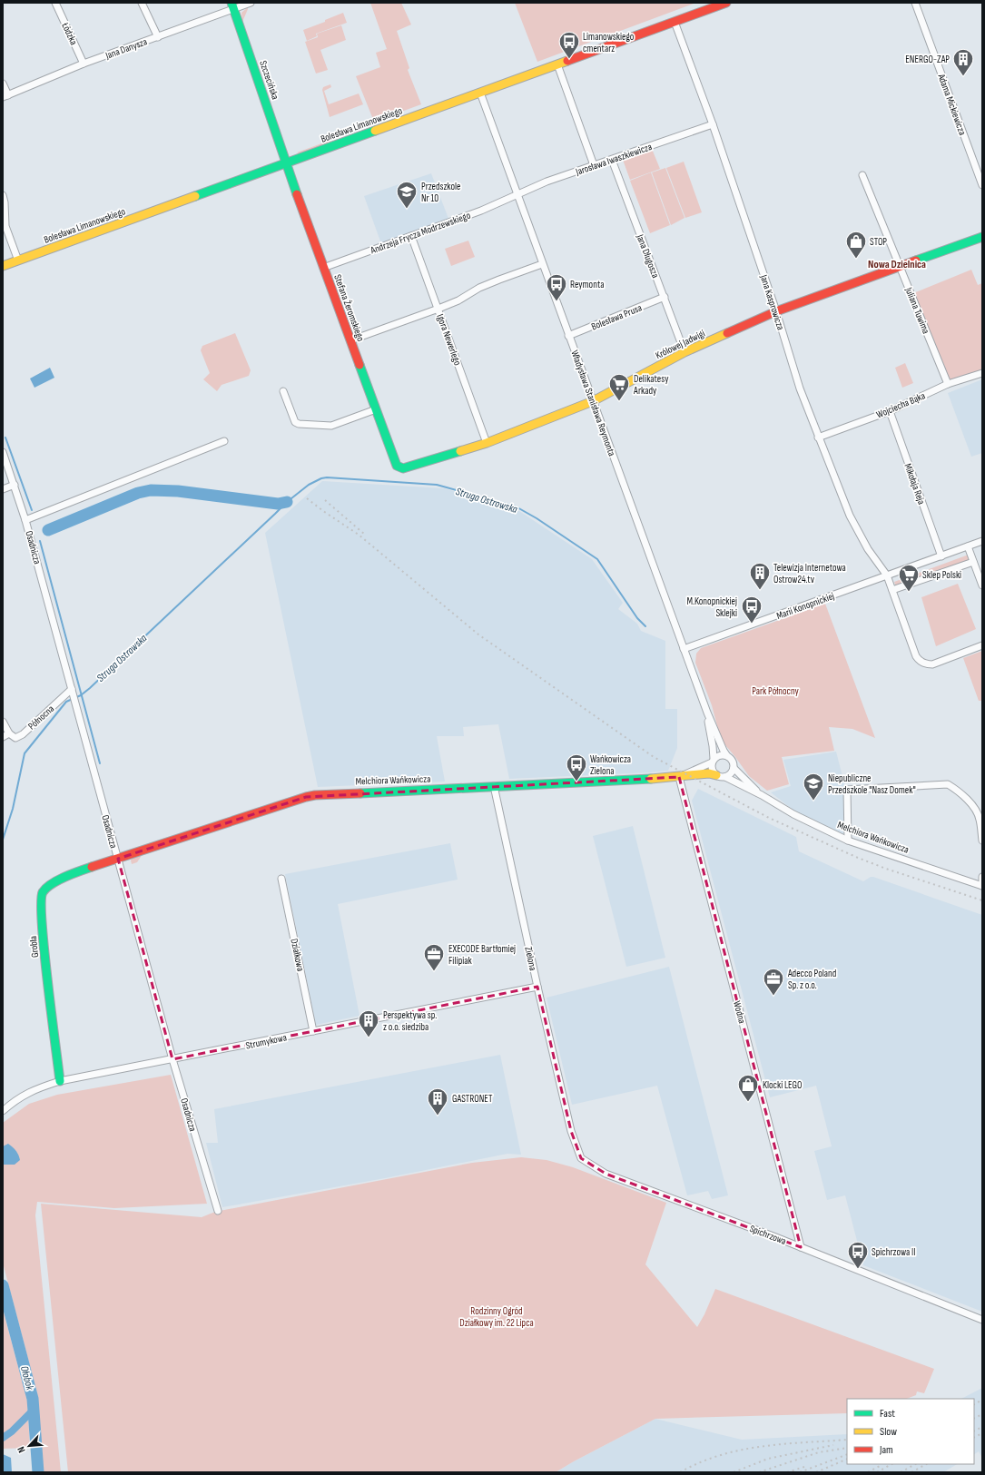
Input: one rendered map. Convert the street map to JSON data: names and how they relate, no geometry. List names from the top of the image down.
{
  "streets": {
    "street": [
      "Łódzka",
      "Jana Danysza",
      "Szczecińska",
      "Adama Mickiewicza",
      "Bolesława Limanowskiego",
      "Jarosława Iwaszkiewicza",
      "Andrzeja Frycza Modrzewskiego",
      "Jana Długosza",
      "Jana Kasprowicza",
      "Stefana Żeromskiego",
      "Juliana Tuwima",
      "Bolesława Prusa",
      "Igora Newerlego",
      "Królowej Jadwigi",
      "Władysława Stanisława Reymonta",
      "Wojciecha Bąka",
      "Mikołaja Reja",
      "Osadnicza",
      "Marii Konopnickiej",
      "Północna",
      "Melchiora Wańkowicza",
      "Grobla",
      "Działkowa",
      "Zielona",
      "Wodna",
      "Strumykowa",
      "Spichrzowa"
    ]
  },
  "crossings": [
    ["Łódzka", "Jana Danysza"],
    ["Jana Danysza", "Szczecińska"],
    ["Szczecińska", "Bolesława Limanowskiego"],
    ["Szczecińska", "Stefana Żeromskiego"],
    ["Bolesława Limanowskiego", "Jana Kasprowicza"],
    ["Bolesława Limanowskiego", "Stefana Żeromskiego"],
    ["Bolesława Limanowskiego", "Władysława Stanisława Reymonta"],
    ["Jarosława Iwaszkiewicza", "Andrzeja Frycza Modrzewskiego"],
    ["Jarosława Iwaszkiewicza", "Jana Długosza"],
    ["Jarosława Iwaszkiewicza", "Jana Kasprowicza"],
    ["Jarosława Iwaszkiewicza", "Władysława Stanisława Reymonta"],
    ["Andrzeja Frycza Modrzewskiego", "Stefana Żeromskiego"],
    ["Andrzeja Frycza Modrzewskiego", "Igora Newerlego"],
    ["Andrzeja Frycza Modrzewskiego", "Władysława Stanisława Reymonta"],
    ["Jana Długosza", "Bolesława Prusa"],
    ["Jana Długosza", "Królowej Jadwigi"],
    ["Jana Kasprowicza", "Królowej Jadwigi"],
    ["Jana Kasprowicza", "Wojciecha Bąka"],
    ["Jana Kasprowicza", "Marii Konopnickiej"],
    ["Stefana Żeromskiego", "Królowej Jadwigi"],
    ["Juliana Tuwima", "Królowej Jadwigi"],
    ["Juliana Tuwima", "Wojciecha Bąka"],
    ["Bolesława Prusa", "Władysława Stanisława Reymonta"],
    ["Igora Newerlego", "Królowej Jadwigi"],
    ["Królowej Jadwigi", "Władysława Stanisława Reymonta"],
    ["Władysława Stanisława Reymonta", "Marii Konopnickiej"],
    ["Władysława Stanisława Reymonta", "Melchiora Wańkowicza"],
    ["Wojciecha Bąka", "Mikołaja Reja"],
    ["Mikołaja Reja", "Marii Konopnickiej"],
    ["Osadnicza", "Północna"],
    ["Osadnicza", "Melchiora Wańkowicza"],
    ["Osadnicza", "Grobla"],
    ["Osadnicza", "Strumykowa"],
    ["Melchiora Wańkowicza", "Grobla"],
    ["Melchiora Wańkowicza", "Zielona"],
    ["Melchiora Wańkowicza", "Wodna"],
    ["Grobla", "Strumykowa"],
    ["Działkowa", "Strumykowa"],
    ["Zielona", "Strumykowa"],
    ["Zielona", "Spichrzowa"],
    ["Wodna", "Spichrzowa"]
  ],
  "districts": ["Nowa Dzielnica"],
  "water": ["Struga Ostrowska", "Ołobok"],
  "parks": ["Park Północny", "Rodzinny Ogród Działkowy im. 22 Lipca"],
  "places": {
    "bus stop": [
      "Limanowskiego cmentarz",
      "Reymonta",
      "M.Konopnickiej Sklejki",
      "Wańkowicza Zielona",
      "Spichrzowa II"
    ],
    "building": [
      "ENERGO-ZAP",
      "Telewizja Internetowa Ostrow24.tv",
      "Perspektywa sp. z o.o. siedziba",
      "GASTRONET"
    ],
    "school or university": ["Przedszkole Nr 10", "Niepubliczne Przedszkole \"Nasz Domek\""],
    "shop": ["STOP", "Klocki LEGO"],
    "supermarket": ["Delikatesy Arkady", "Sklep Polski"],
    "office": ["EXECODE Bartłomiej Filipiak", "Adecco Poland Sp. z o.o."]
  },
  "legend": ["Fast", "Slow", "Jam"],
  "north": "bottom left"
}
